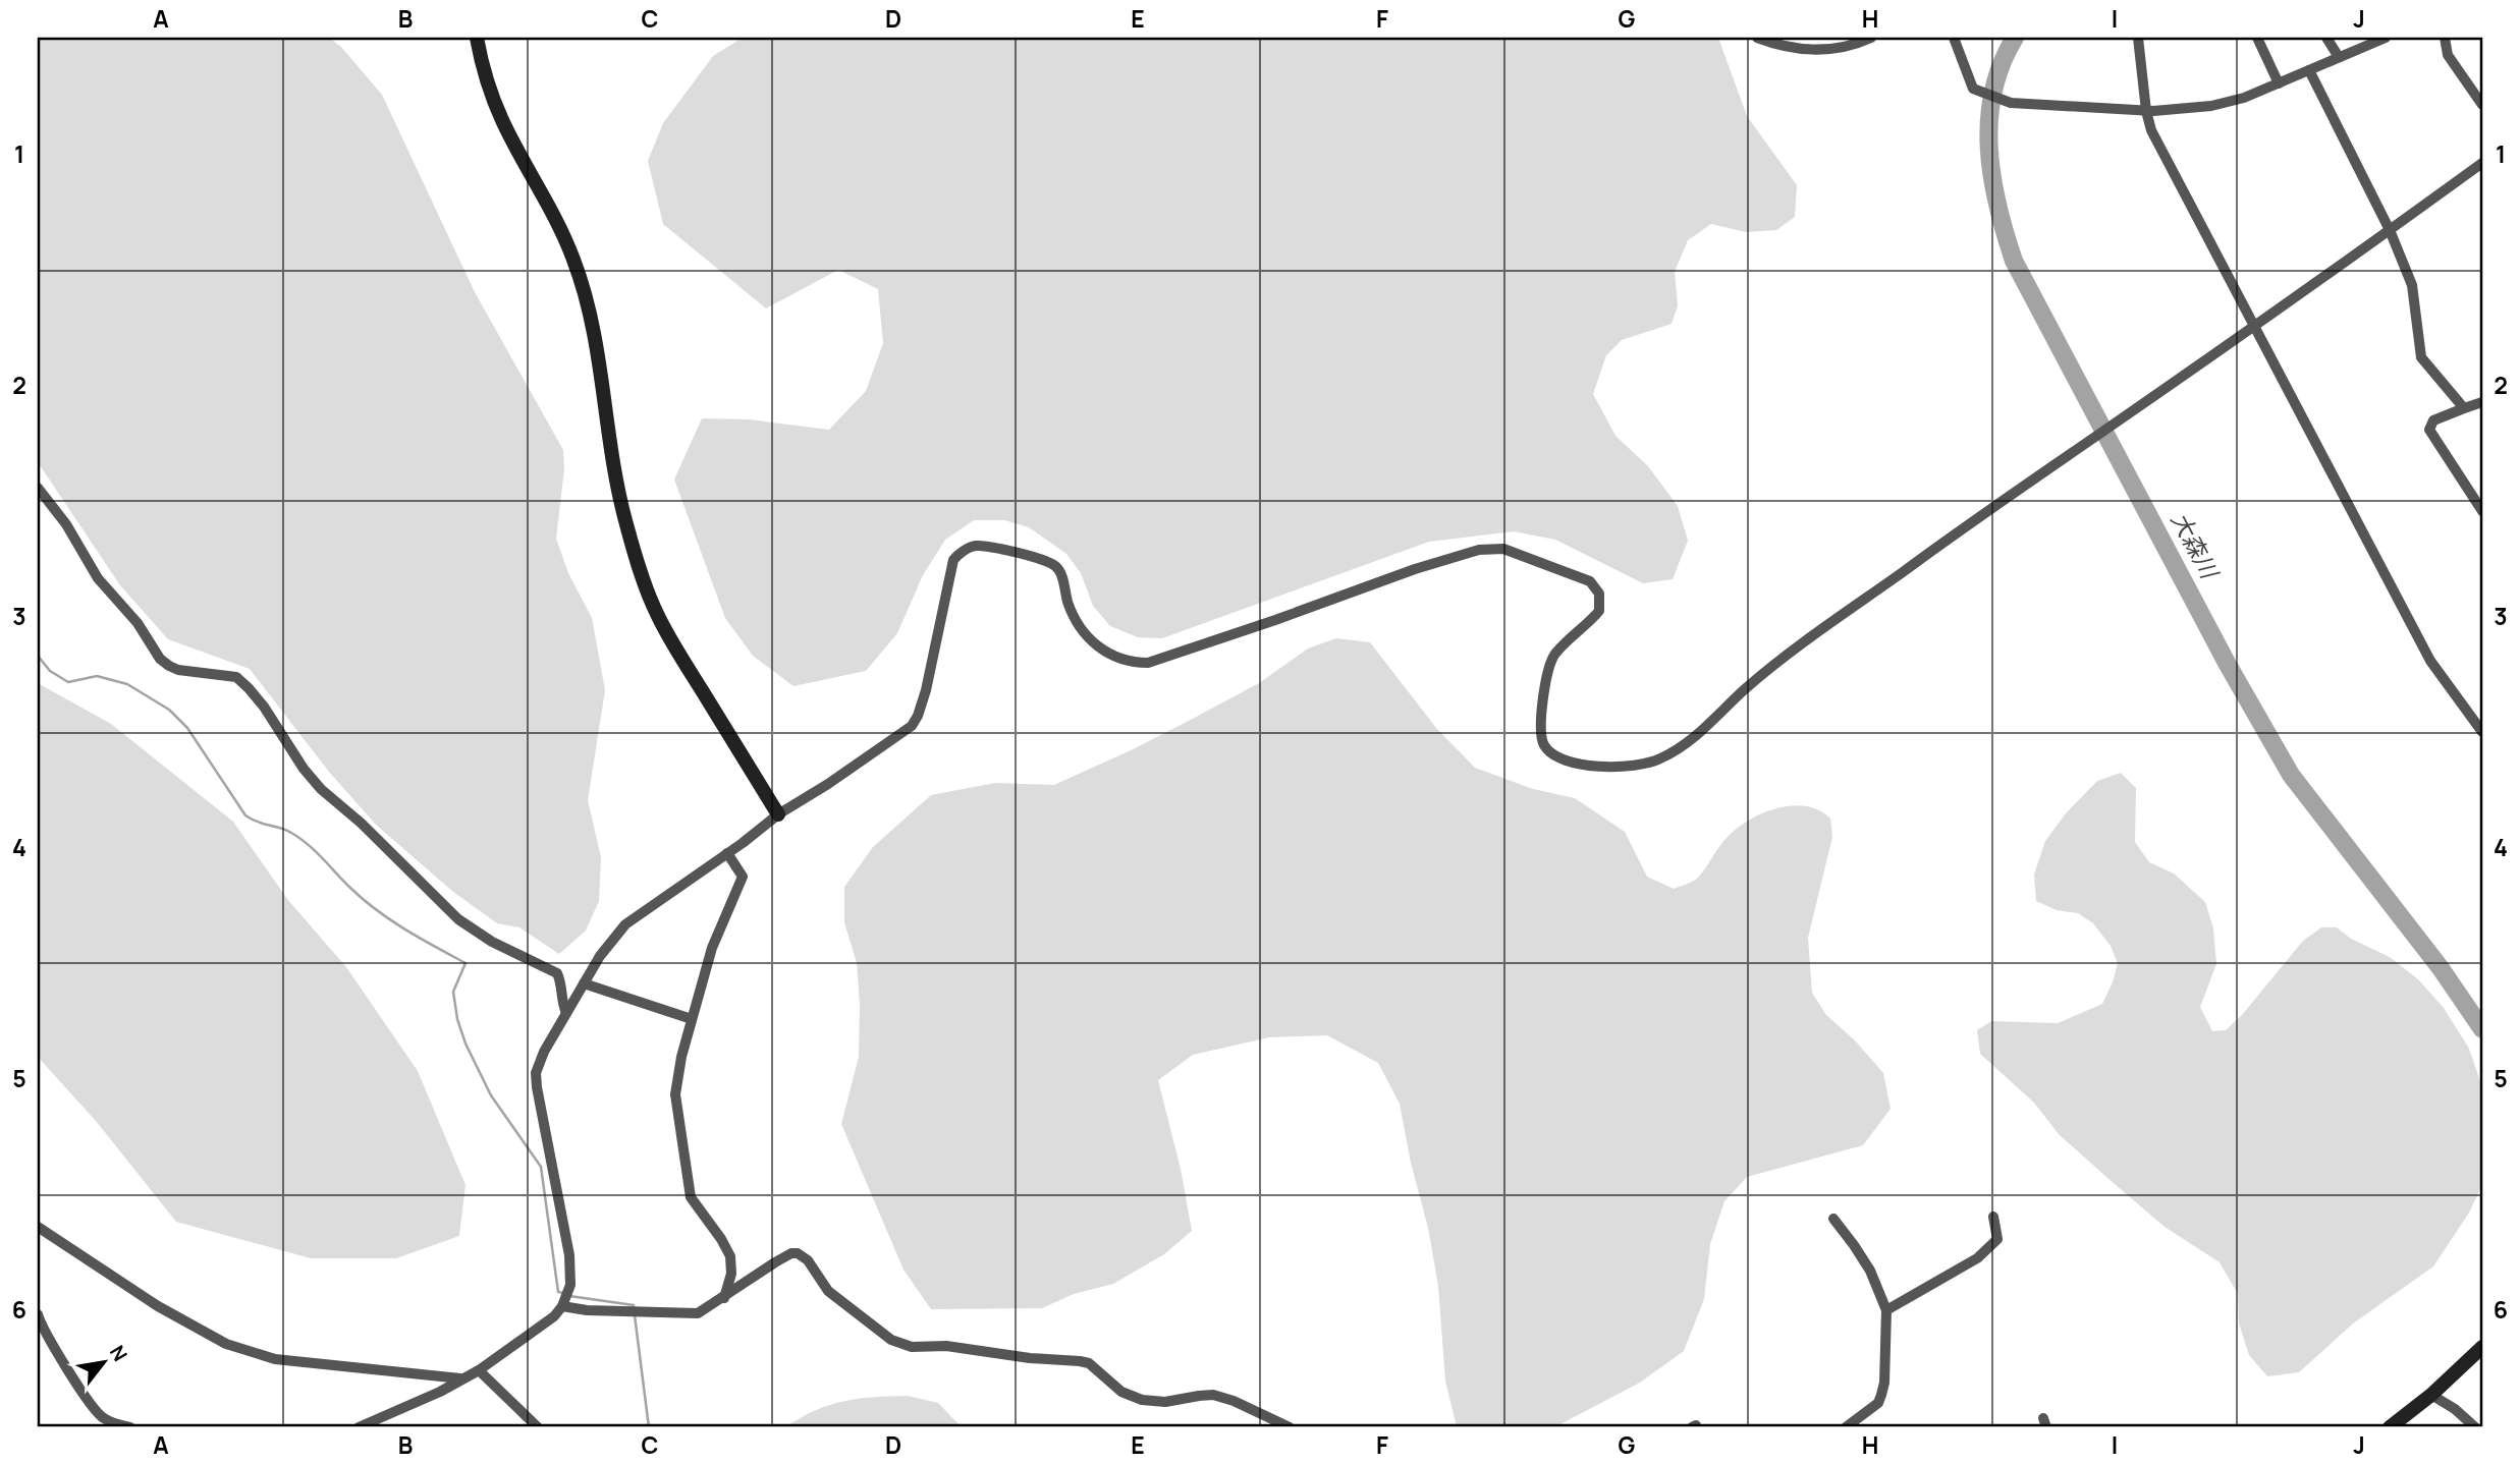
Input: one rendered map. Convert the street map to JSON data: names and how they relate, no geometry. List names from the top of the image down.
{
  "water": ["大森川"],
  "north": "top right",
  "grid": {
    "columns": [
      "A",
      "B",
      "C",
      "D",
      "E",
      "F",
      "G",
      "H",
      "I",
      "J"
    ],
    "rows": [
      "1",
      "2",
      "3",
      "4",
      "5",
      "6"
    ]
  }
}
